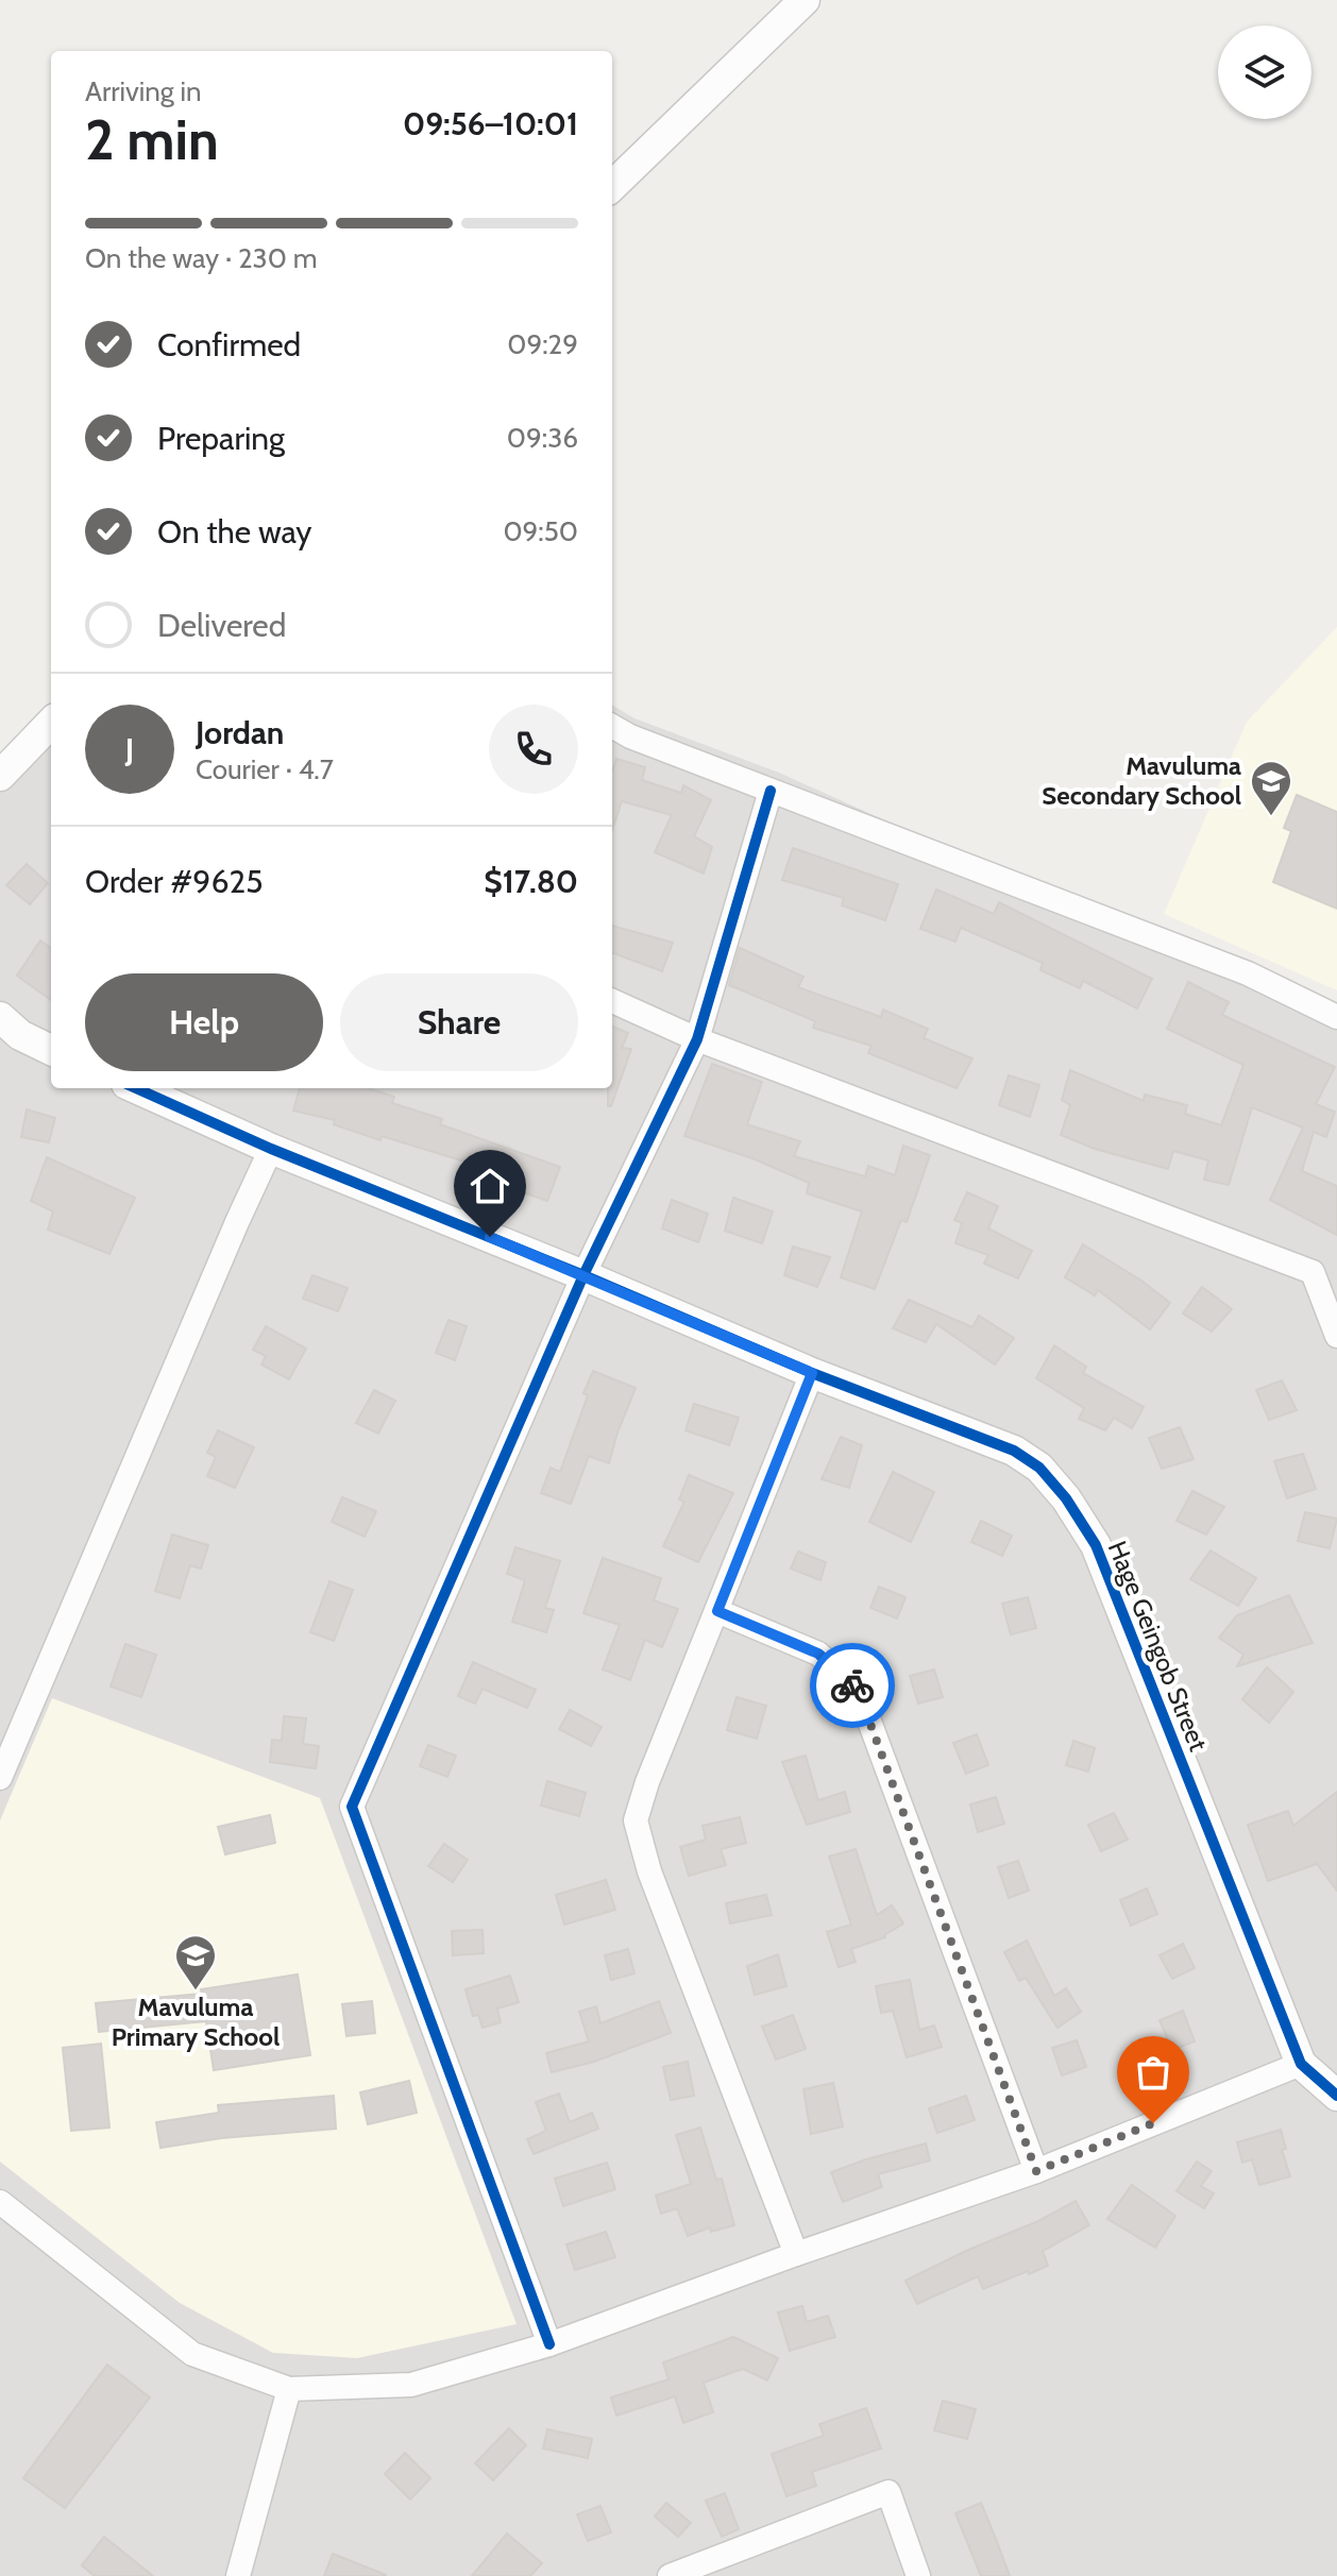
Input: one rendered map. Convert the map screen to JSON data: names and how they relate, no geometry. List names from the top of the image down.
{
  "streets": {
    "street": ["Hage Geingob Street"]
  },
  "places": {
    "school or university": ["Mavuluma Secondary School", "Mavuluma Primary School"]
  },
  "page": {
    "heading": ["2 min", "Arriving in", "09:56–10:01"],
    "panel": [
      "Jordan",
      "Courier · 4.7",
      "Order #9625",
      "$17.80"
    ],
    "bar": "On the way · 230 m",
    "list": [
      ["Confirmed", "09:29"],
      ["Preparing", "09:36"],
      ["On the way", "09:50"],
      "Delivered"
    ],
    "round": "J",
    "buttons": ["Help", "Share"]
  }
}
